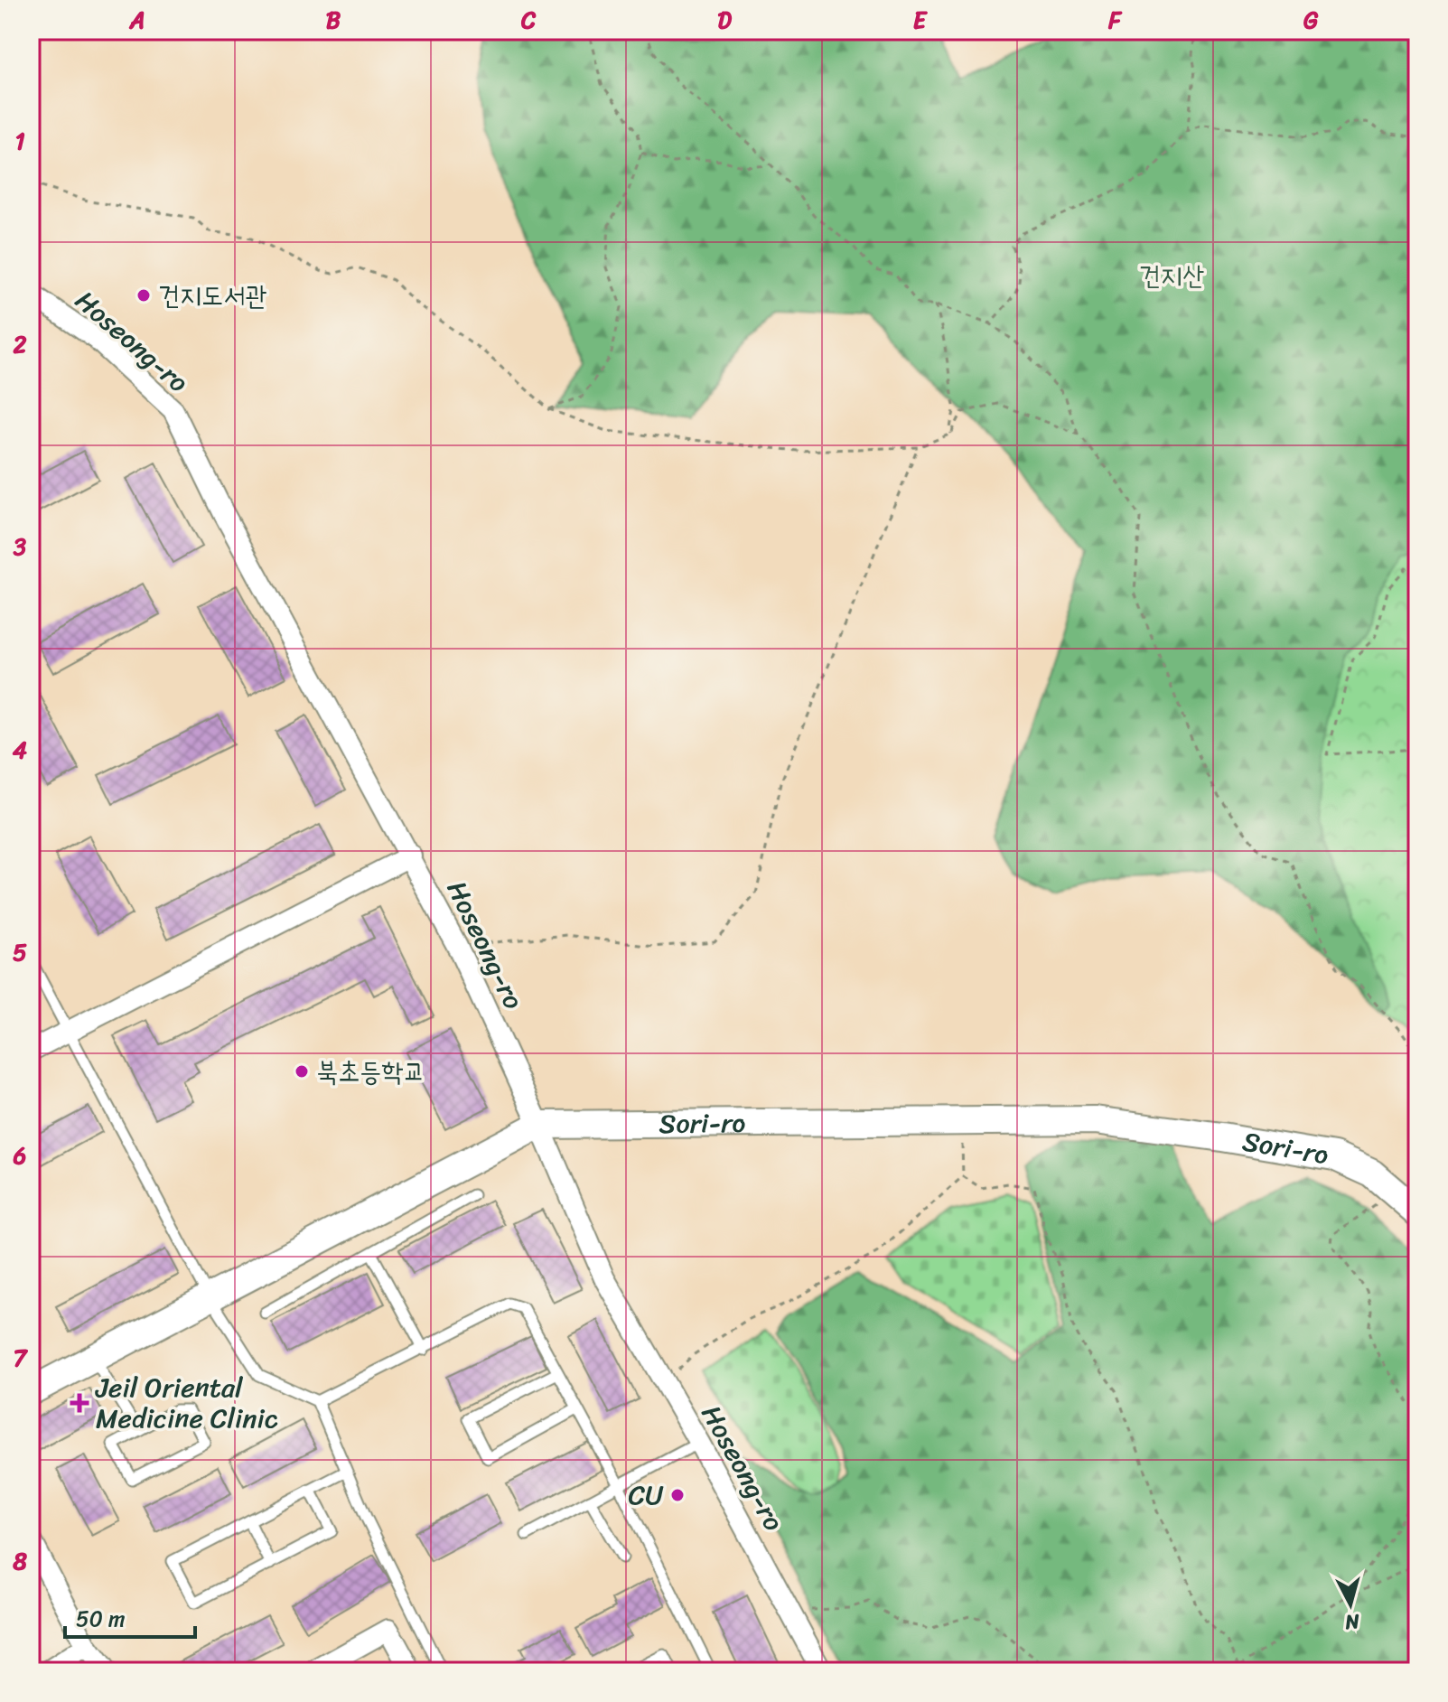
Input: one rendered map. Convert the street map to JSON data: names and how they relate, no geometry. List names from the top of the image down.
{
  "streets": {
    "street": ["Hoseong-ro", "Sori-ro"]
  },
  "crossings": [
    ["Hoseong-ro", "Sori-ro"]
  ],
  "parks": ["건지산"],
  "places": {
    "other": ["건지도서관", "북초등학교", "CU"],
    "health": ["Jeil Oriental Medicine Clinic"]
  },
  "scale_bar": "50 m",
  "north": "bottom",
  "grid": {
    "columns": [
      "A",
      "B",
      "C",
      "D",
      "E",
      "F",
      "G"
    ],
    "rows": [
      "1",
      "2",
      "3",
      "4",
      "5",
      "6",
      "7",
      "8"
    ]
  }
}
